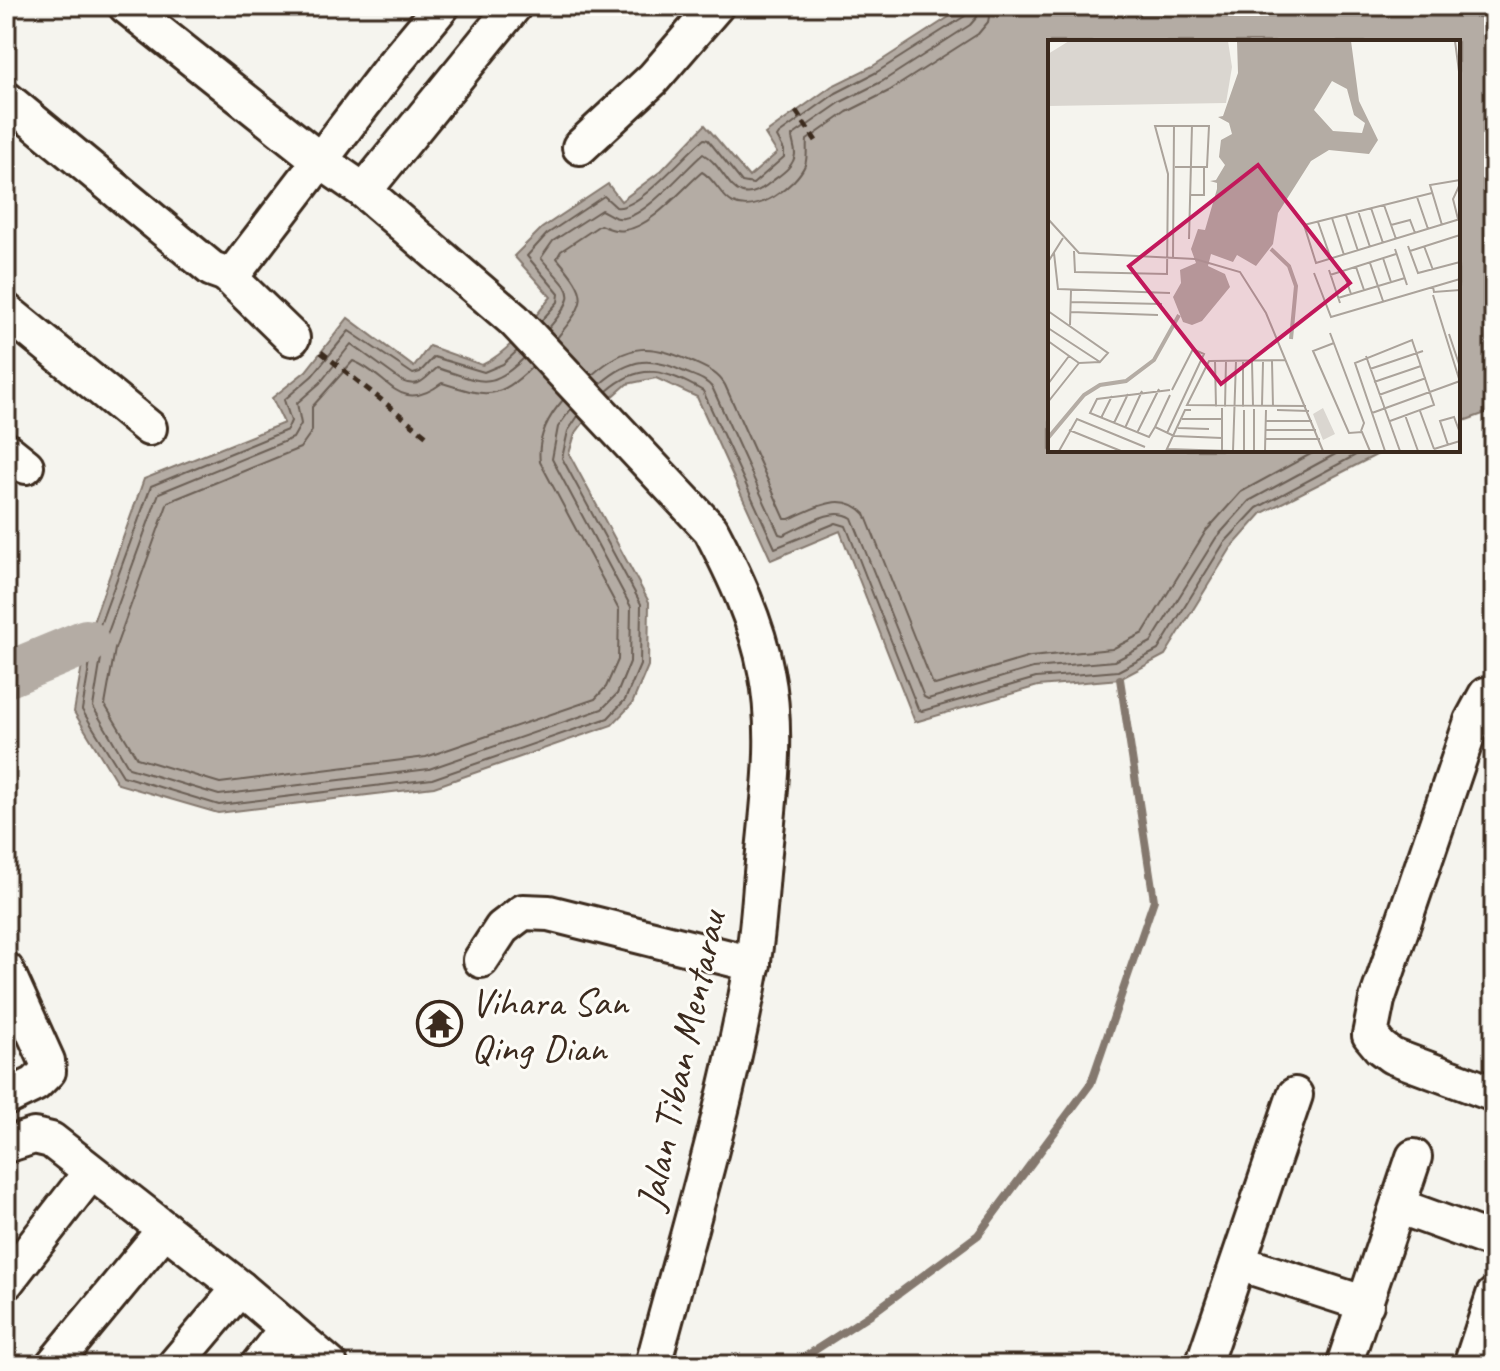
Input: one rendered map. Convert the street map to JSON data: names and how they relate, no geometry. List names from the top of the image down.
{
  "streets": {
    "street": ["Jalan Tiban Mentarau"]
  },
  "places": {
    "temple": ["Vihara San Qing Dian"]
  }
}
